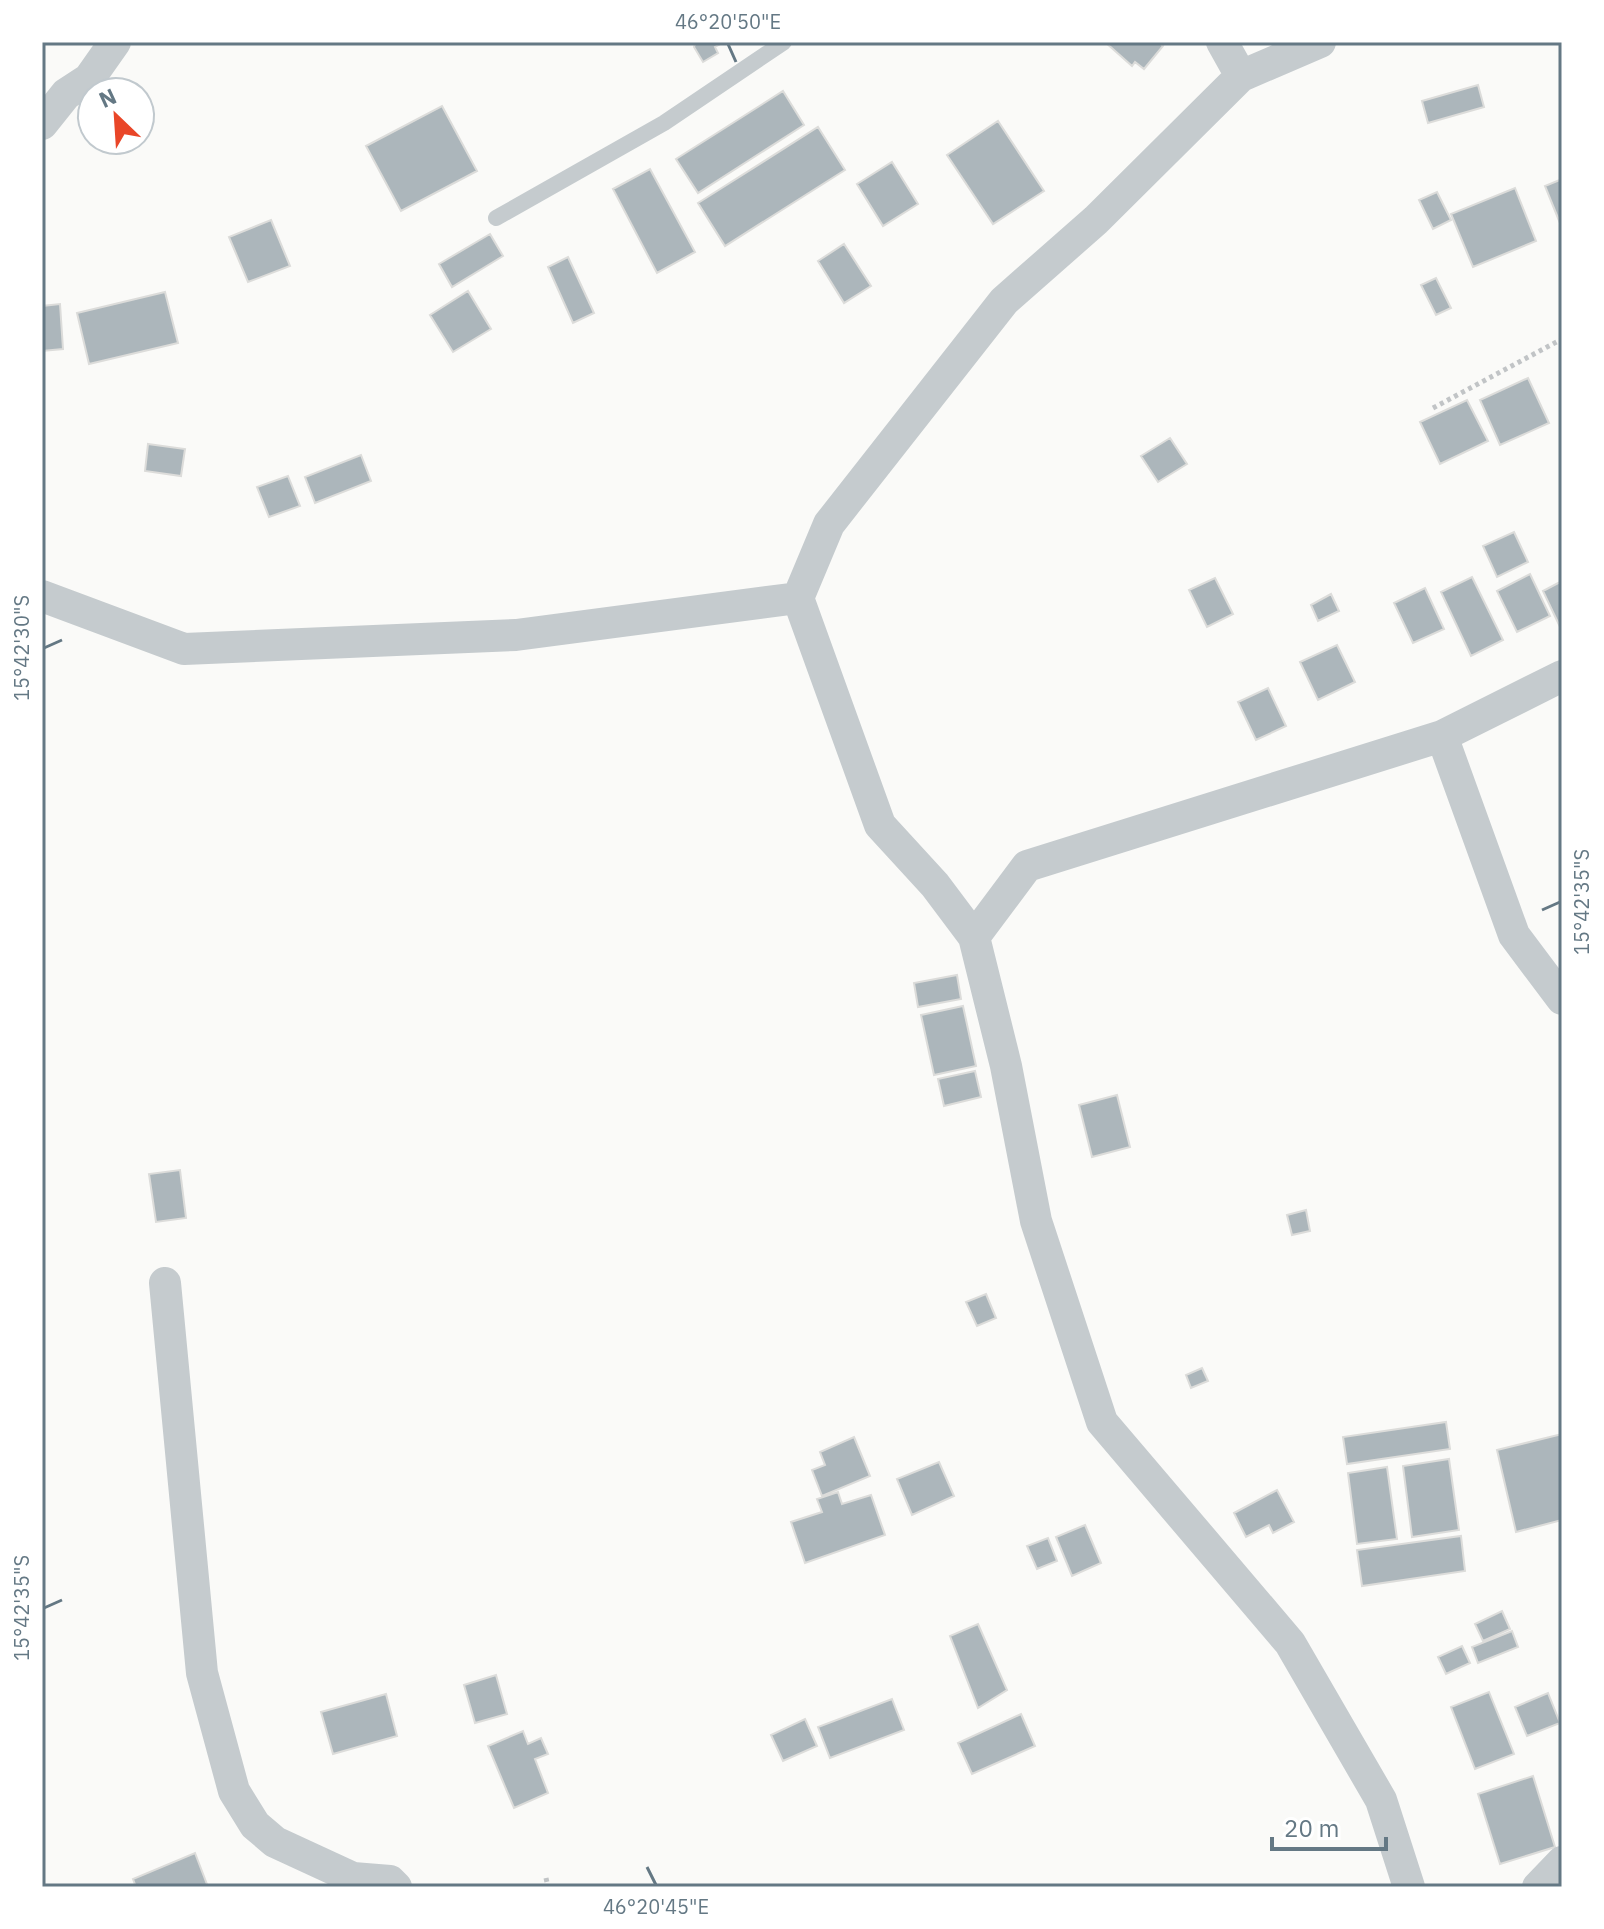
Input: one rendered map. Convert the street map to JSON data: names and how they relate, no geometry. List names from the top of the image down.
{
  "scale_bar": "20 m",
  "north": "top left",
  "coordinates": [
    "46°20'50\"E",
    "15°42'30\"S",
    "15°42'35\"S",
    "46°20'45\"E"
  ]
}
